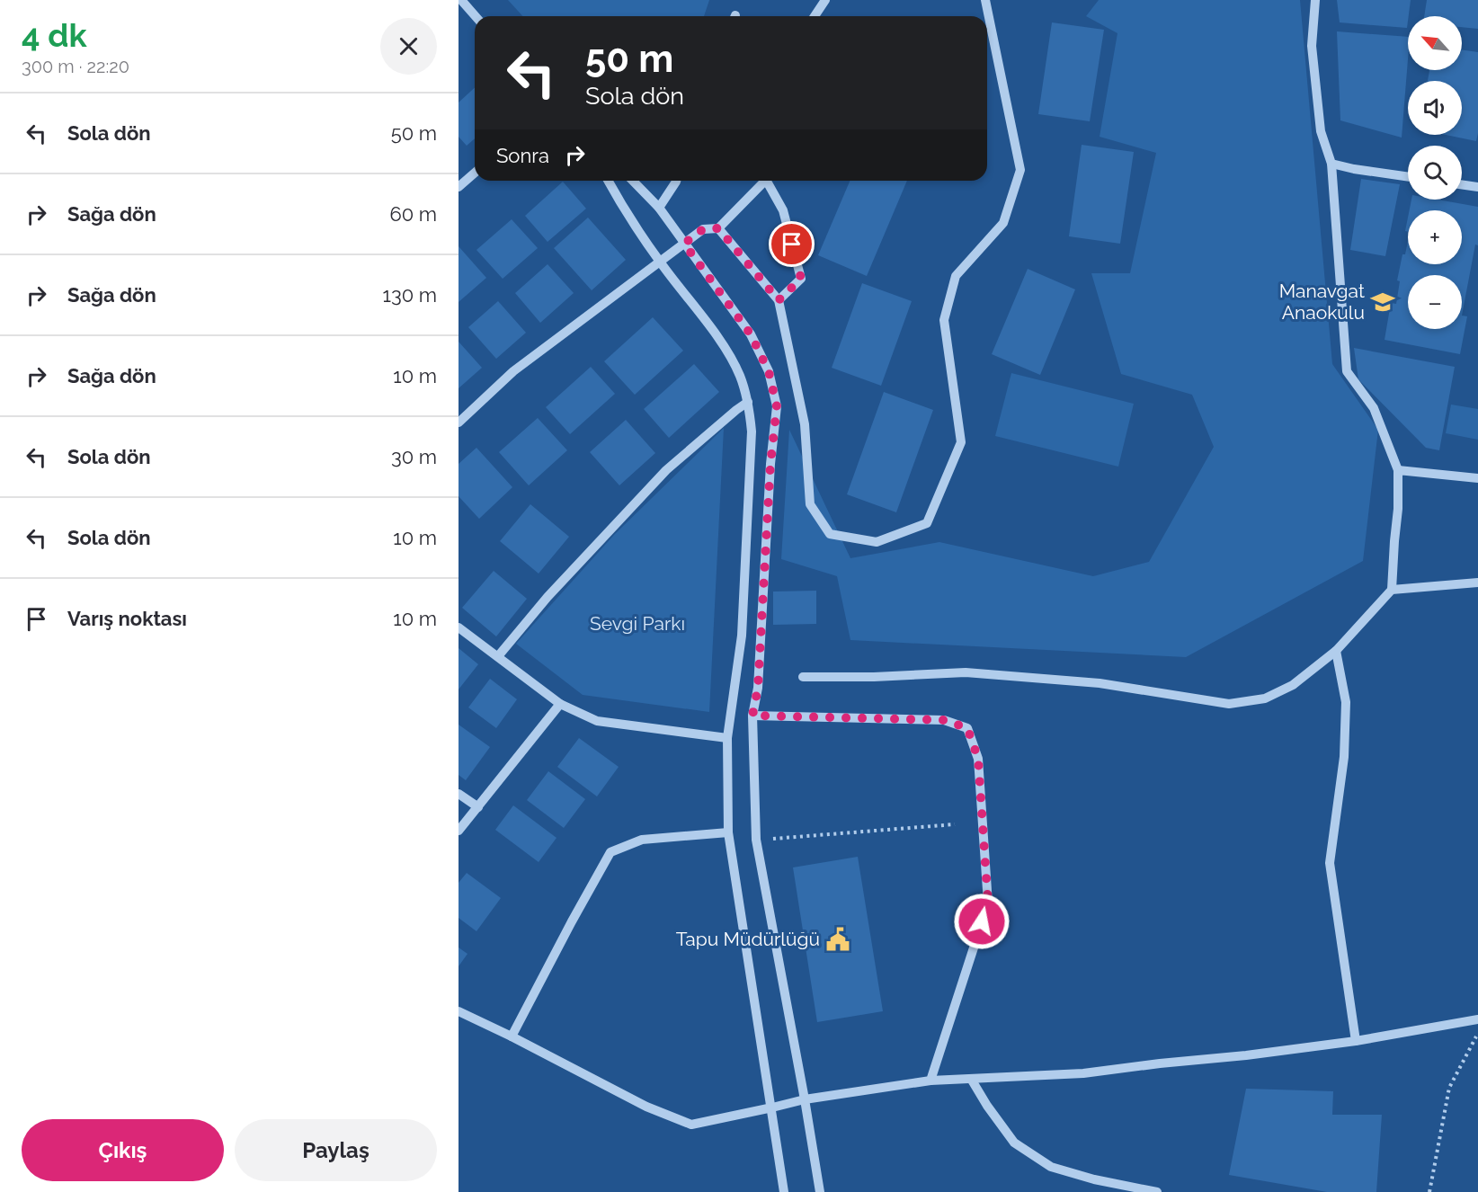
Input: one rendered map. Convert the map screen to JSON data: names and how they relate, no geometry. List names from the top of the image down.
{
  "parks": ["Sevgi Parkı"],
  "places": {
    "school or university": ["Manavgat Anaokulu"],
    "public building": ["Tapu Müdürlüğü"]
  },
  "north": "top left",
  "page": {
    "heading": ["4 dk", "300 m · 22:20"],
    "map_buttons": ["+", "−"],
    "turn": ["50 m", "Sola dön"],
    "list": [
      {
        "name": "Sola dön",
        "value": "50 m"
      },
      {
        "name": "Sağa dön",
        "value": "60 m"
      },
      {
        "name": "Sağa dön",
        "value": "130 m"
      },
      {
        "name": "Sağa dön",
        "value": "10 m"
      },
      {
        "name": "Sola dön",
        "value": "30 m"
      },
      {
        "name": "Sola dön",
        "value": "10 m"
      },
      {
        "name": "Varış noktası",
        "value": "10 m"
      }
    ],
    "then": "Sonra",
    "buttons": ["Çıkış", "Paylaş"]
  }
}
